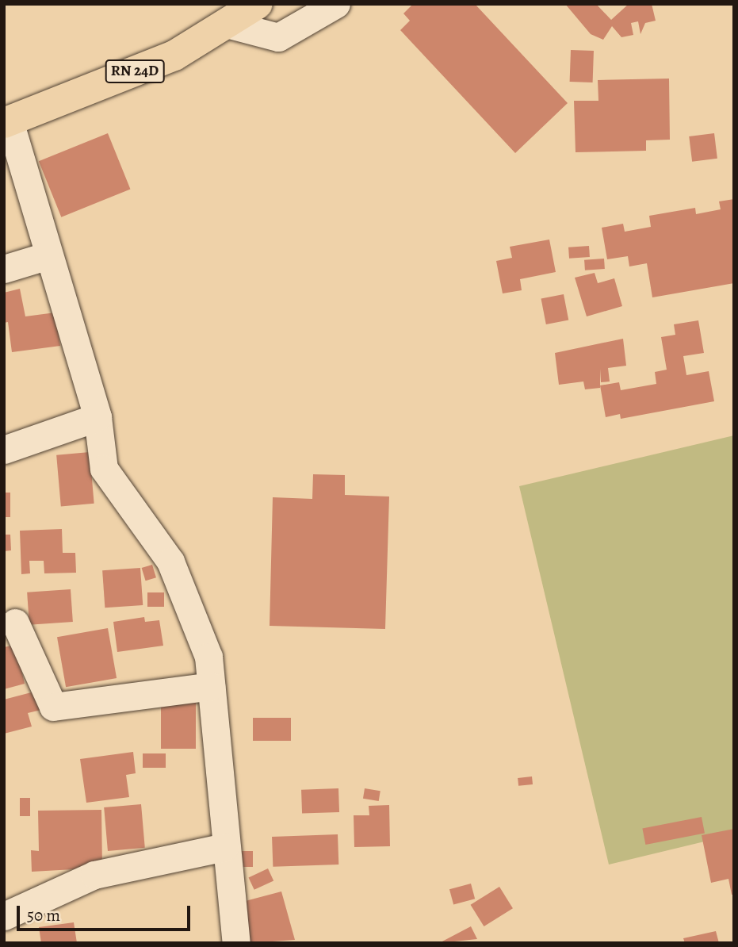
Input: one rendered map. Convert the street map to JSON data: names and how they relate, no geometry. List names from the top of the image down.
{
  "streets": {
    "main road": ["RN 24D"]
  },
  "scale_bar": "50 m"
}
